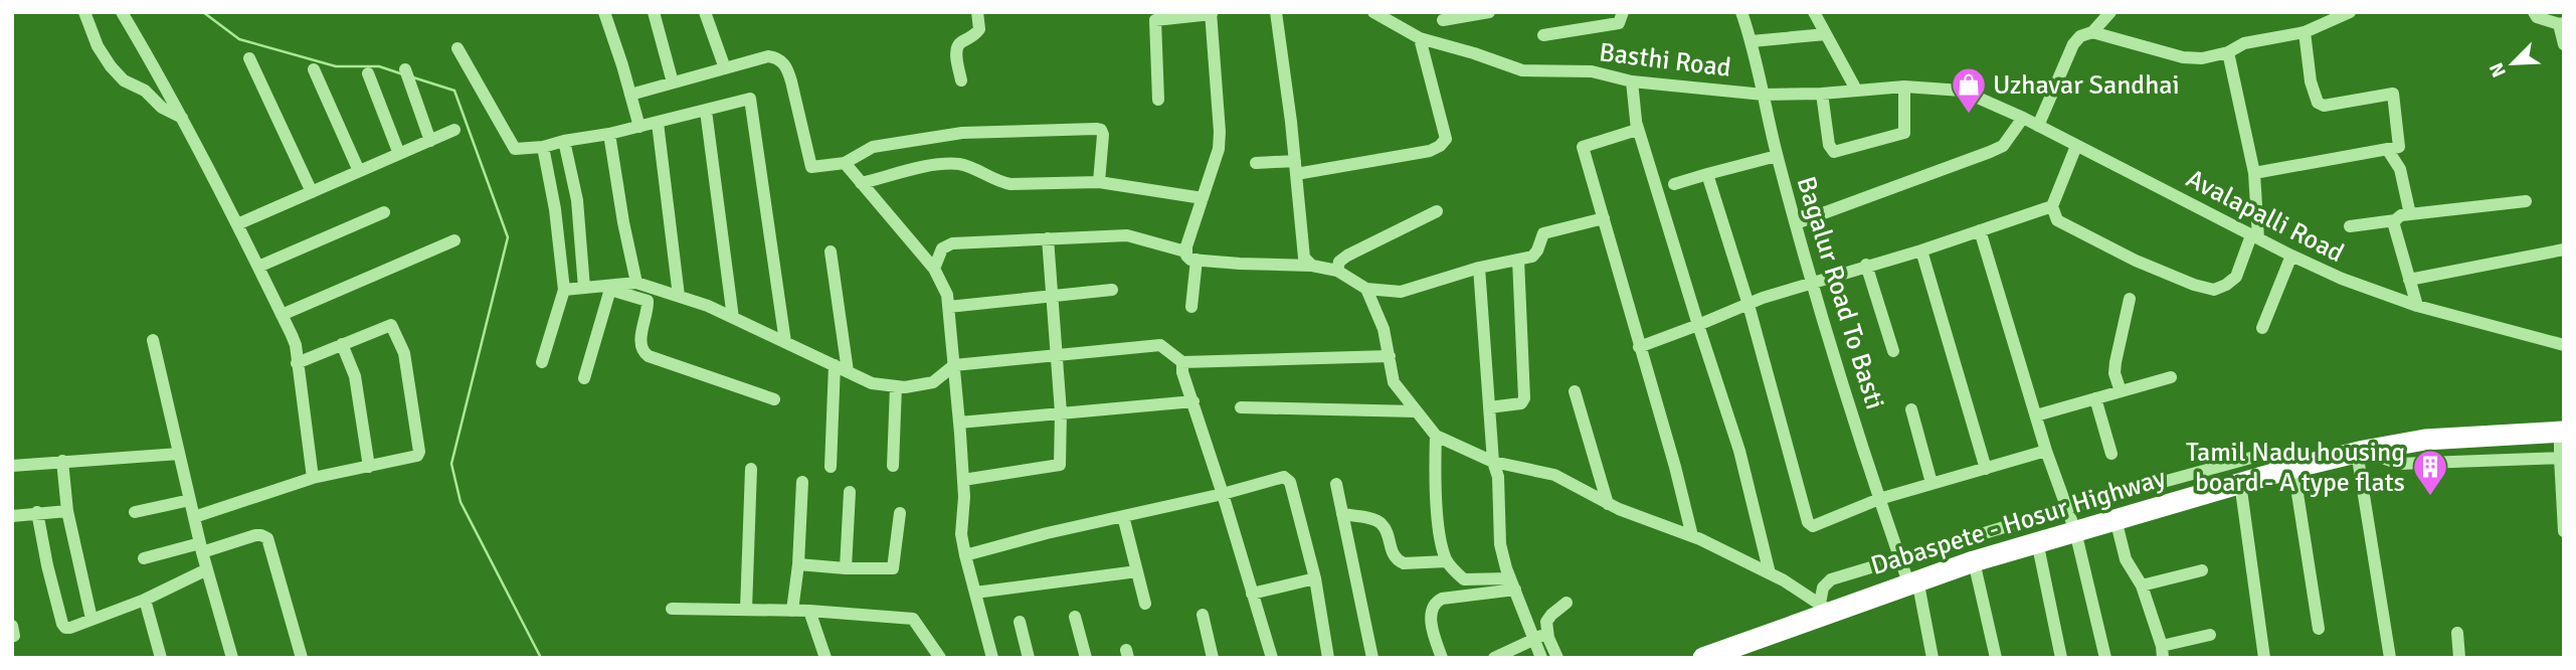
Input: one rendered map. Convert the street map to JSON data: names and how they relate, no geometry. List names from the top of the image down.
{
  "streets": {
    "highway": ["Dabaspete - Hosur Highway"],
    "street": ["Basthi Road", "Avalapalli Road", "Bagalur Road To Basti"]
  },
  "crossings": [
    ["Basthi Road", "Avalapalli Road"],
    ["Basthi Road", "Bagalur Road To Basti"],
    ["Bagalur Road To Basti", "Dabaspete - Hosur Highway"]
  ],
  "places": {
    "shop": ["Uzhavar Sandhai"],
    "building": ["Tamil Nadu housing board - A type flats"]
  },
  "north": "bottom left"
}
